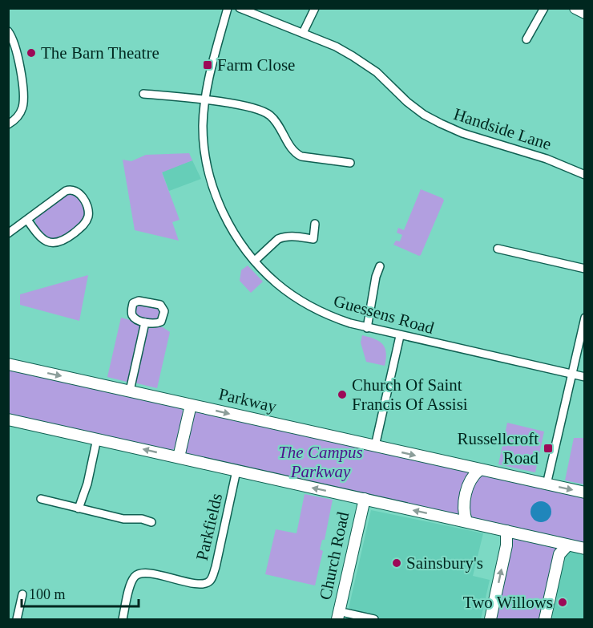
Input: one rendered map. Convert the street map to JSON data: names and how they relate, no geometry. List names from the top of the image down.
{
  "streets": {
    "street": [
      "Handside Lane",
      "Guessens Road",
      "Parkway",
      "Parkfields",
      "Church Road"
    ]
  },
  "parks": ["The Campus Parkway"],
  "places": {
    "other": [
      "The Barn Theatre",
      "Church Of Saint Francis Of Assisi",
      "Sainsbury's",
      "Two Willows"
    ],
    "transit": ["Farm Close", "Russellcroft Road"]
  },
  "scale_bar": "100 m"
}
